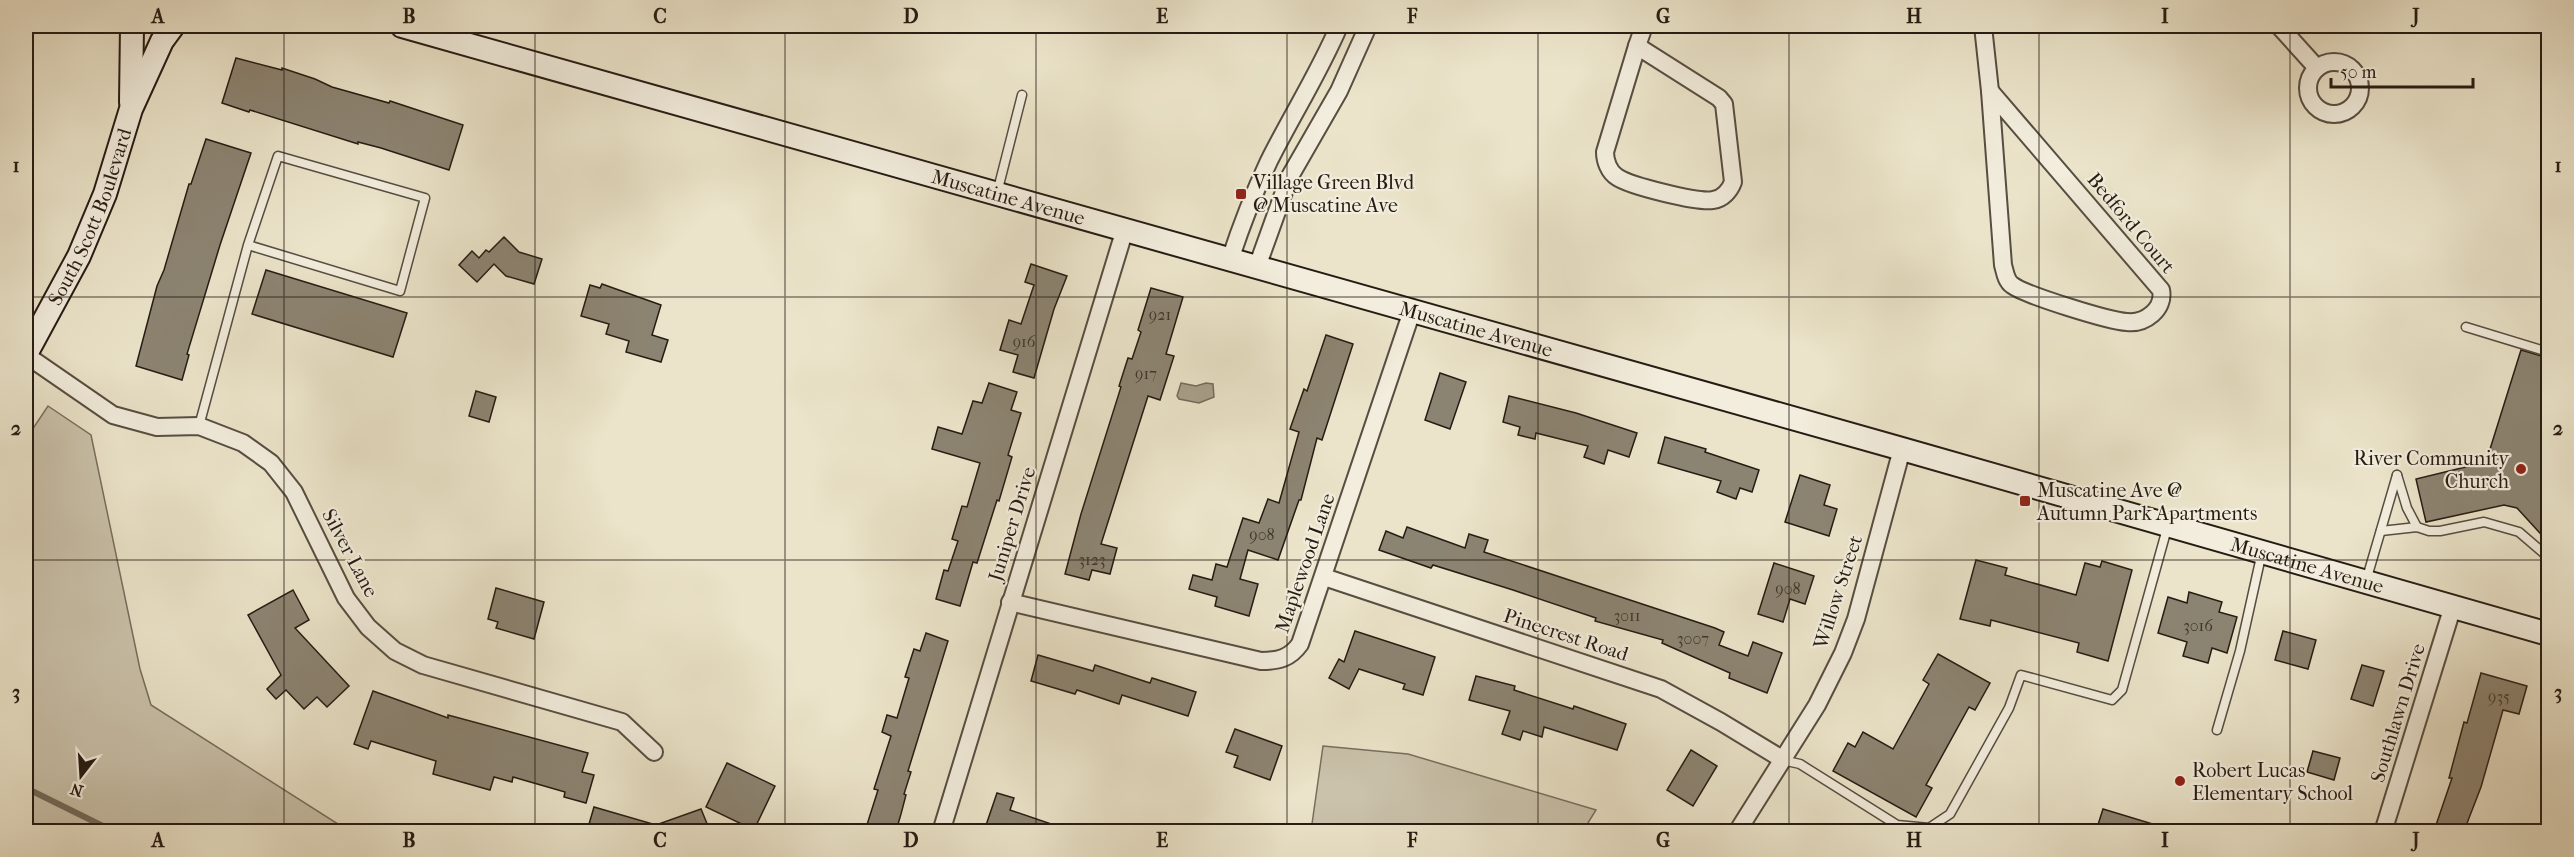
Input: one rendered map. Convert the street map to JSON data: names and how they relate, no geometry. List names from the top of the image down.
{
  "streets": {
    "main road": ["Muscatine Avenue", "South Scott Boulevard"],
    "street": [
      "Bedford Court",
      "Juniper Drive",
      "Silver Lane",
      "Maplewood Lane",
      "Willow Street",
      "Pinecrest Road",
      "Southlawn Drive"
    ]
  },
  "crossings": [
    ["Muscatine Avenue", "Juniper Drive"],
    ["Muscatine Avenue", "Maplewood Lane"],
    ["Muscatine Avenue", "Willow Street"],
    ["Muscatine Avenue", "Southlawn Drive"],
    ["South Scott Boulevard", "Silver Lane"],
    ["Juniper Drive", "Maplewood Lane"],
    ["Maplewood Lane", "Pinecrest Road"],
    ["Willow Street", "Pinecrest Road"]
  ],
  "places": {
    "transit": ["Village Green Blvd @ Muscatine Ave", "Muscatine Ave @ Autumn Park Apartments"],
    "other": ["River Community Church", "Robert Lucas Elementary School"]
  },
  "house_numbers": [
    "921",
    "916",
    "917",
    "908",
    "3123",
    "908",
    "3011",
    "3016",
    "3007",
    "935"
  ],
  "scale_bar": "50 m",
  "north": "bottom",
  "grid": {
    "columns": [
      "A",
      "B",
      "C",
      "D",
      "E",
      "F",
      "G",
      "H",
      "I",
      "J"
    ],
    "rows": ["1", "2", "3"]
  }
}
